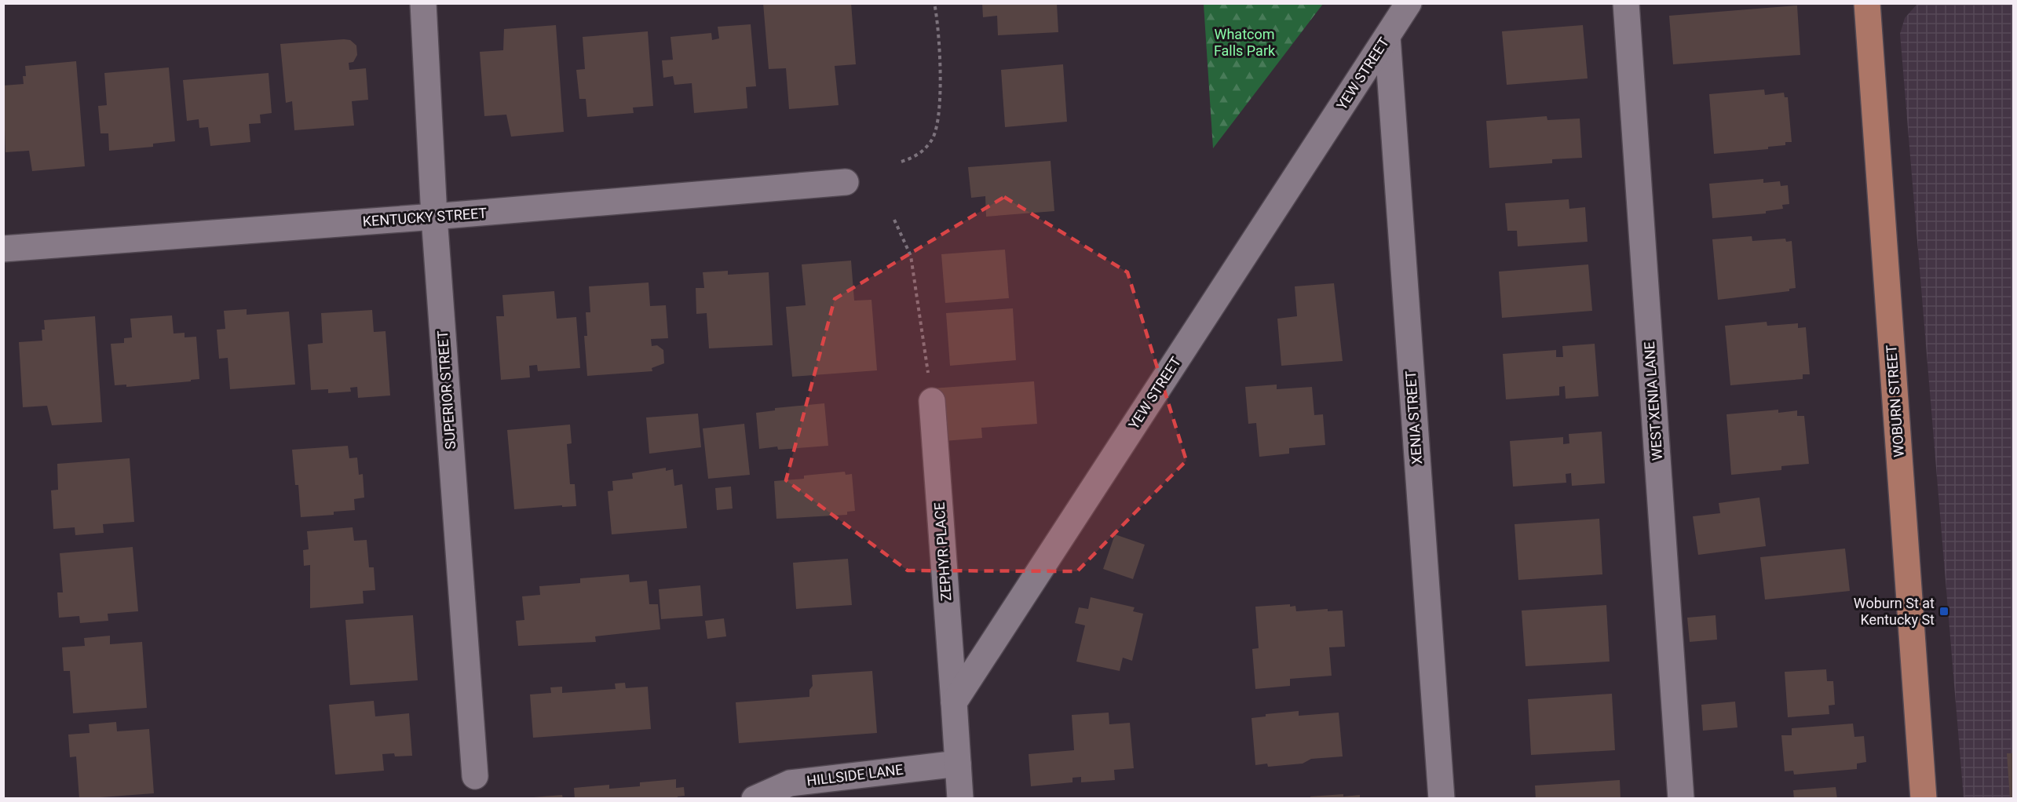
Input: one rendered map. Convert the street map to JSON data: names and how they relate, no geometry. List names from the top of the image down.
{
  "streets": {
    "main road": ["WOBURN STREET"],
    "street": [
      "YEW STREET",
      "KENTUCKY STREET",
      "SUPERIOR STREET",
      "WEST XENIA LANE",
      "XENIA STREET",
      "ZEPHYR PLACE",
      "HILLSIDE LANE"
    ]
  },
  "crossings": [
    ["YEW STREET", "XENIA STREET"],
    ["YEW STREET", "ZEPHYR PLACE"],
    ["KENTUCKY STREET", "SUPERIOR STREET"]
  ],
  "parks": ["Whatcom Falls Park"],
  "places": {
    "transit": ["Woburn St at Kentucky St"]
  }
}
